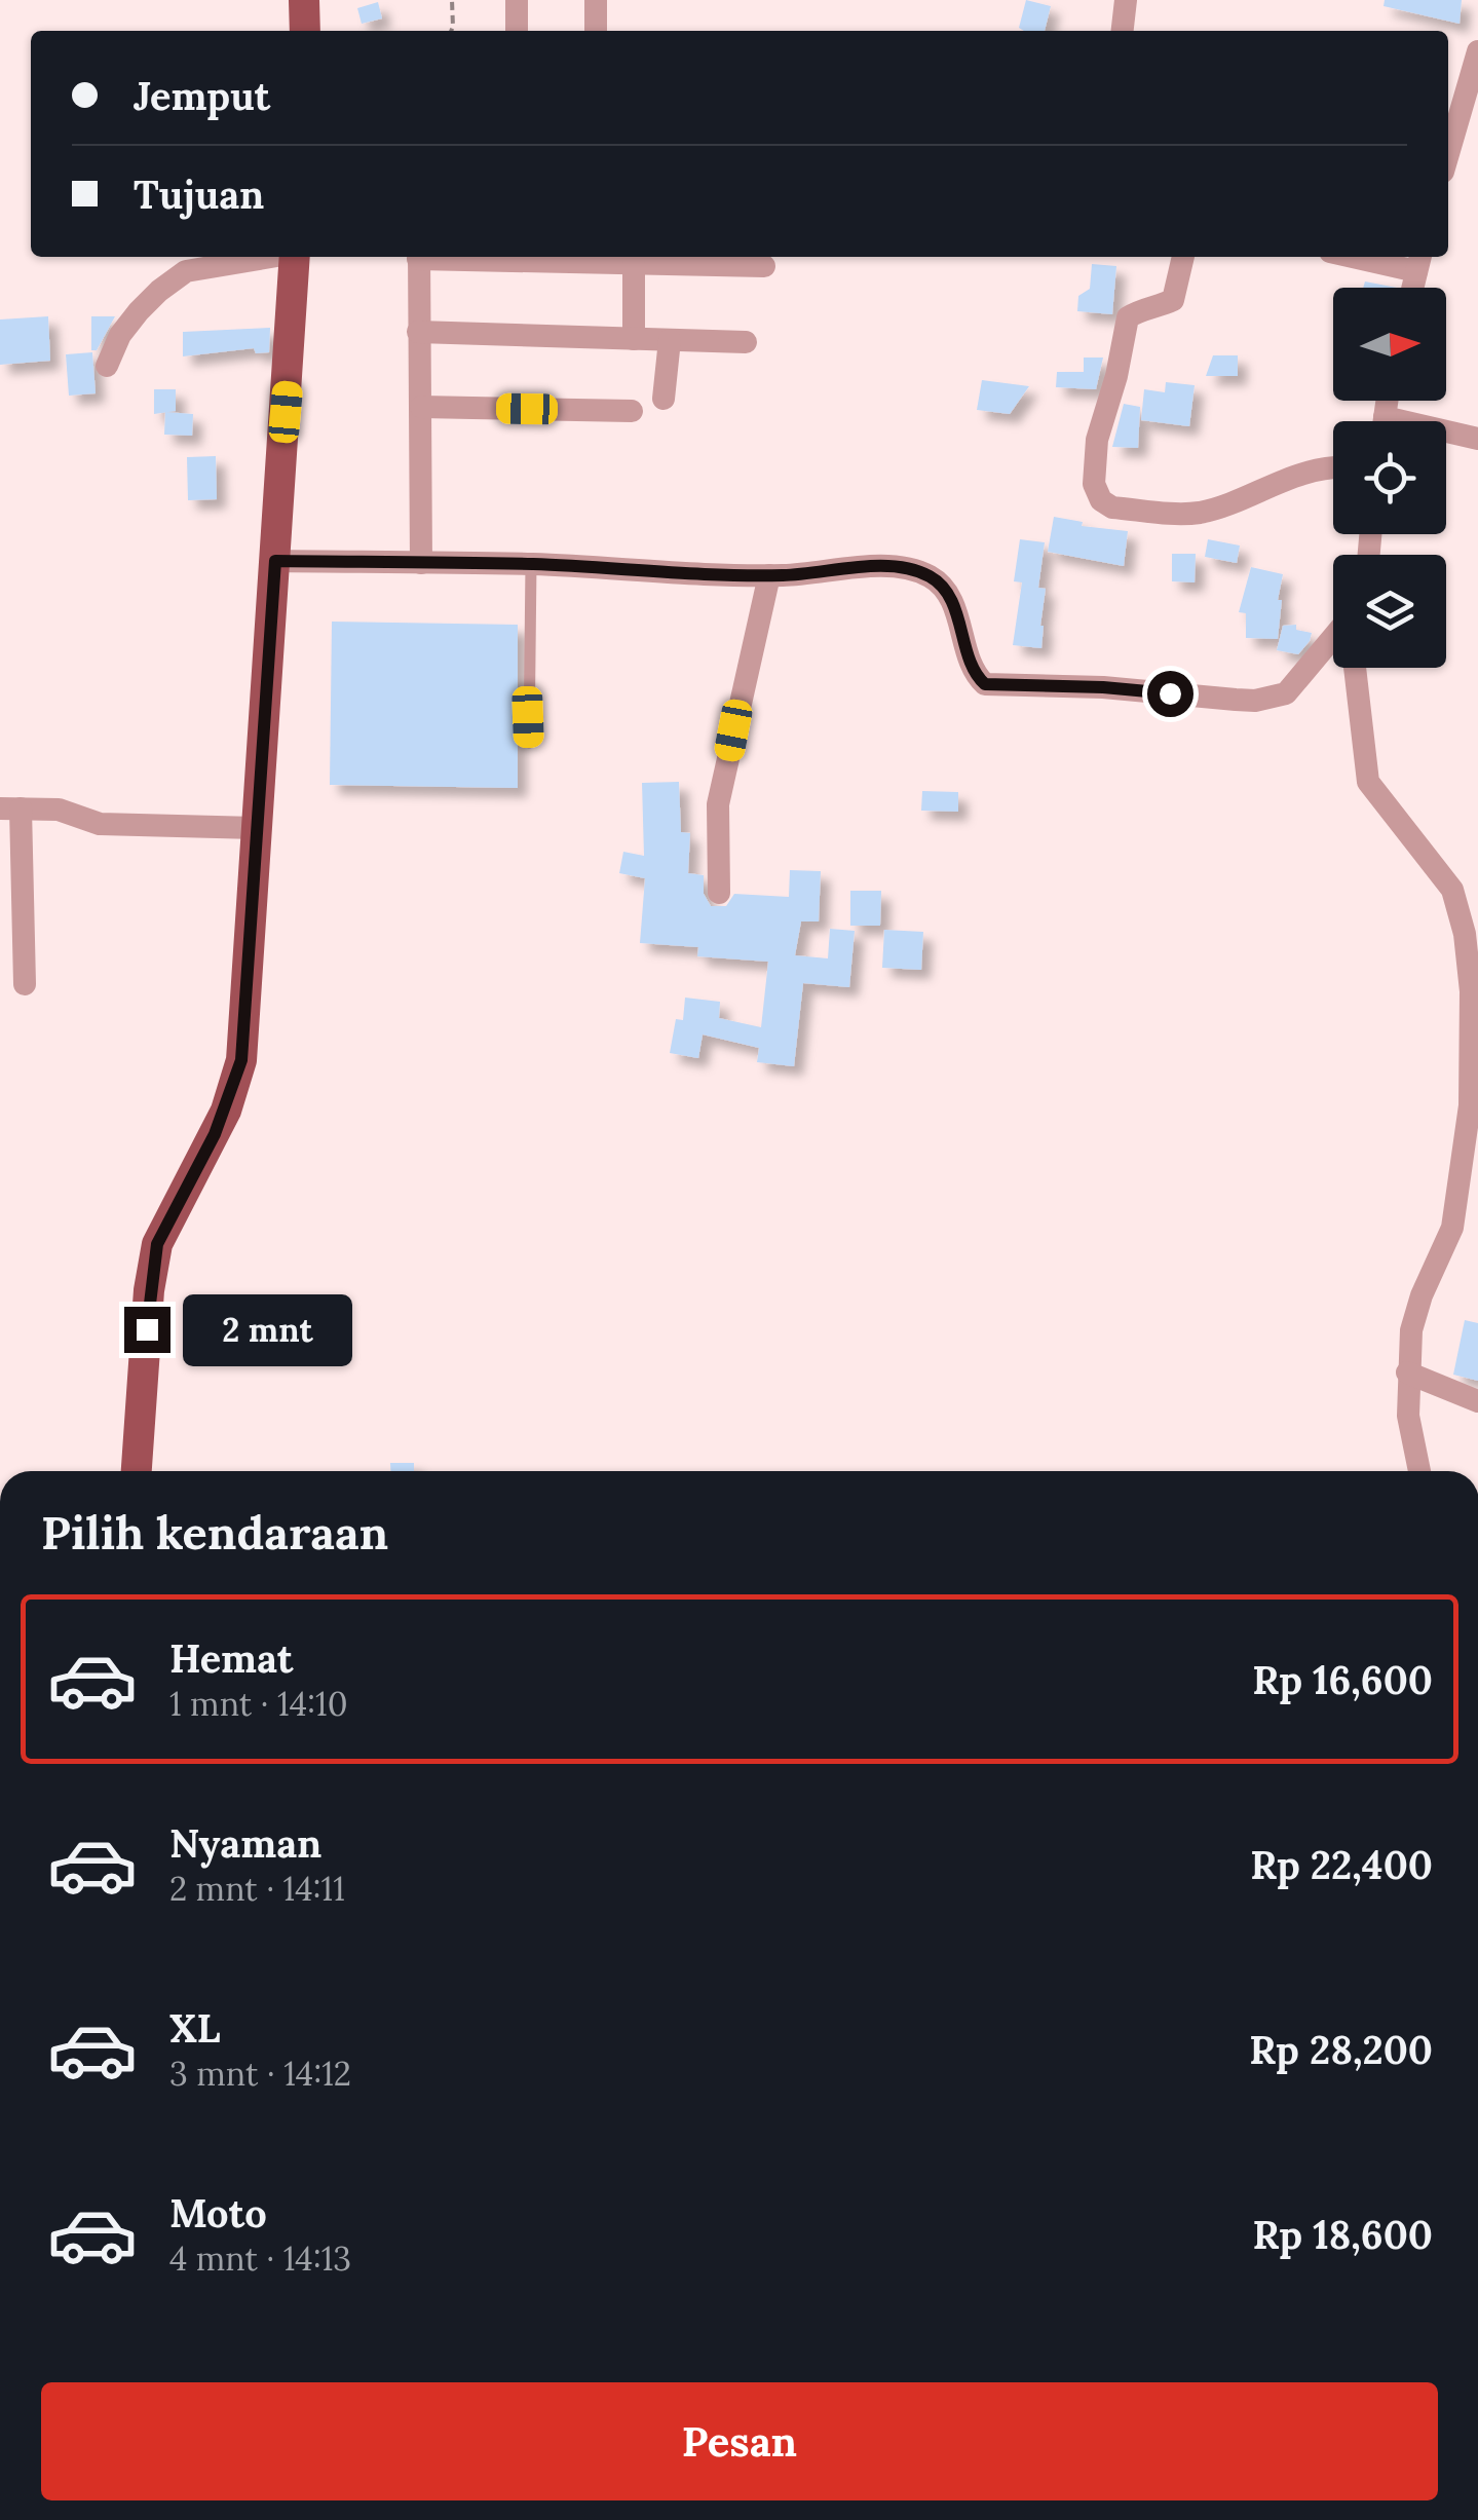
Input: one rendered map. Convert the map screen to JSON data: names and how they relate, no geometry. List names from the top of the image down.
{
  "north": "right",
  "page": {
    "banner": ["Jemput", "Tujuan"],
    "bubble": "2 mnt",
    "heading": "Pilih kendaraan",
    "list": [
      {
        "name": "Hemat",
        "note": "1 mnt · 14:10",
        "value": "Rp 16,600"
      },
      {
        "name": "Nyaman",
        "note": "2 mnt · 14:11",
        "value": "Rp 22,400"
      },
      {
        "name": "XL",
        "note": "3 mnt · 14:12",
        "value": "Rp 28,200"
      },
      {
        "name": "Moto",
        "note": "4 mnt · 14:13",
        "value": "Rp 18,600"
      }
    ],
    "buttons": "Pesan"
  }
}
